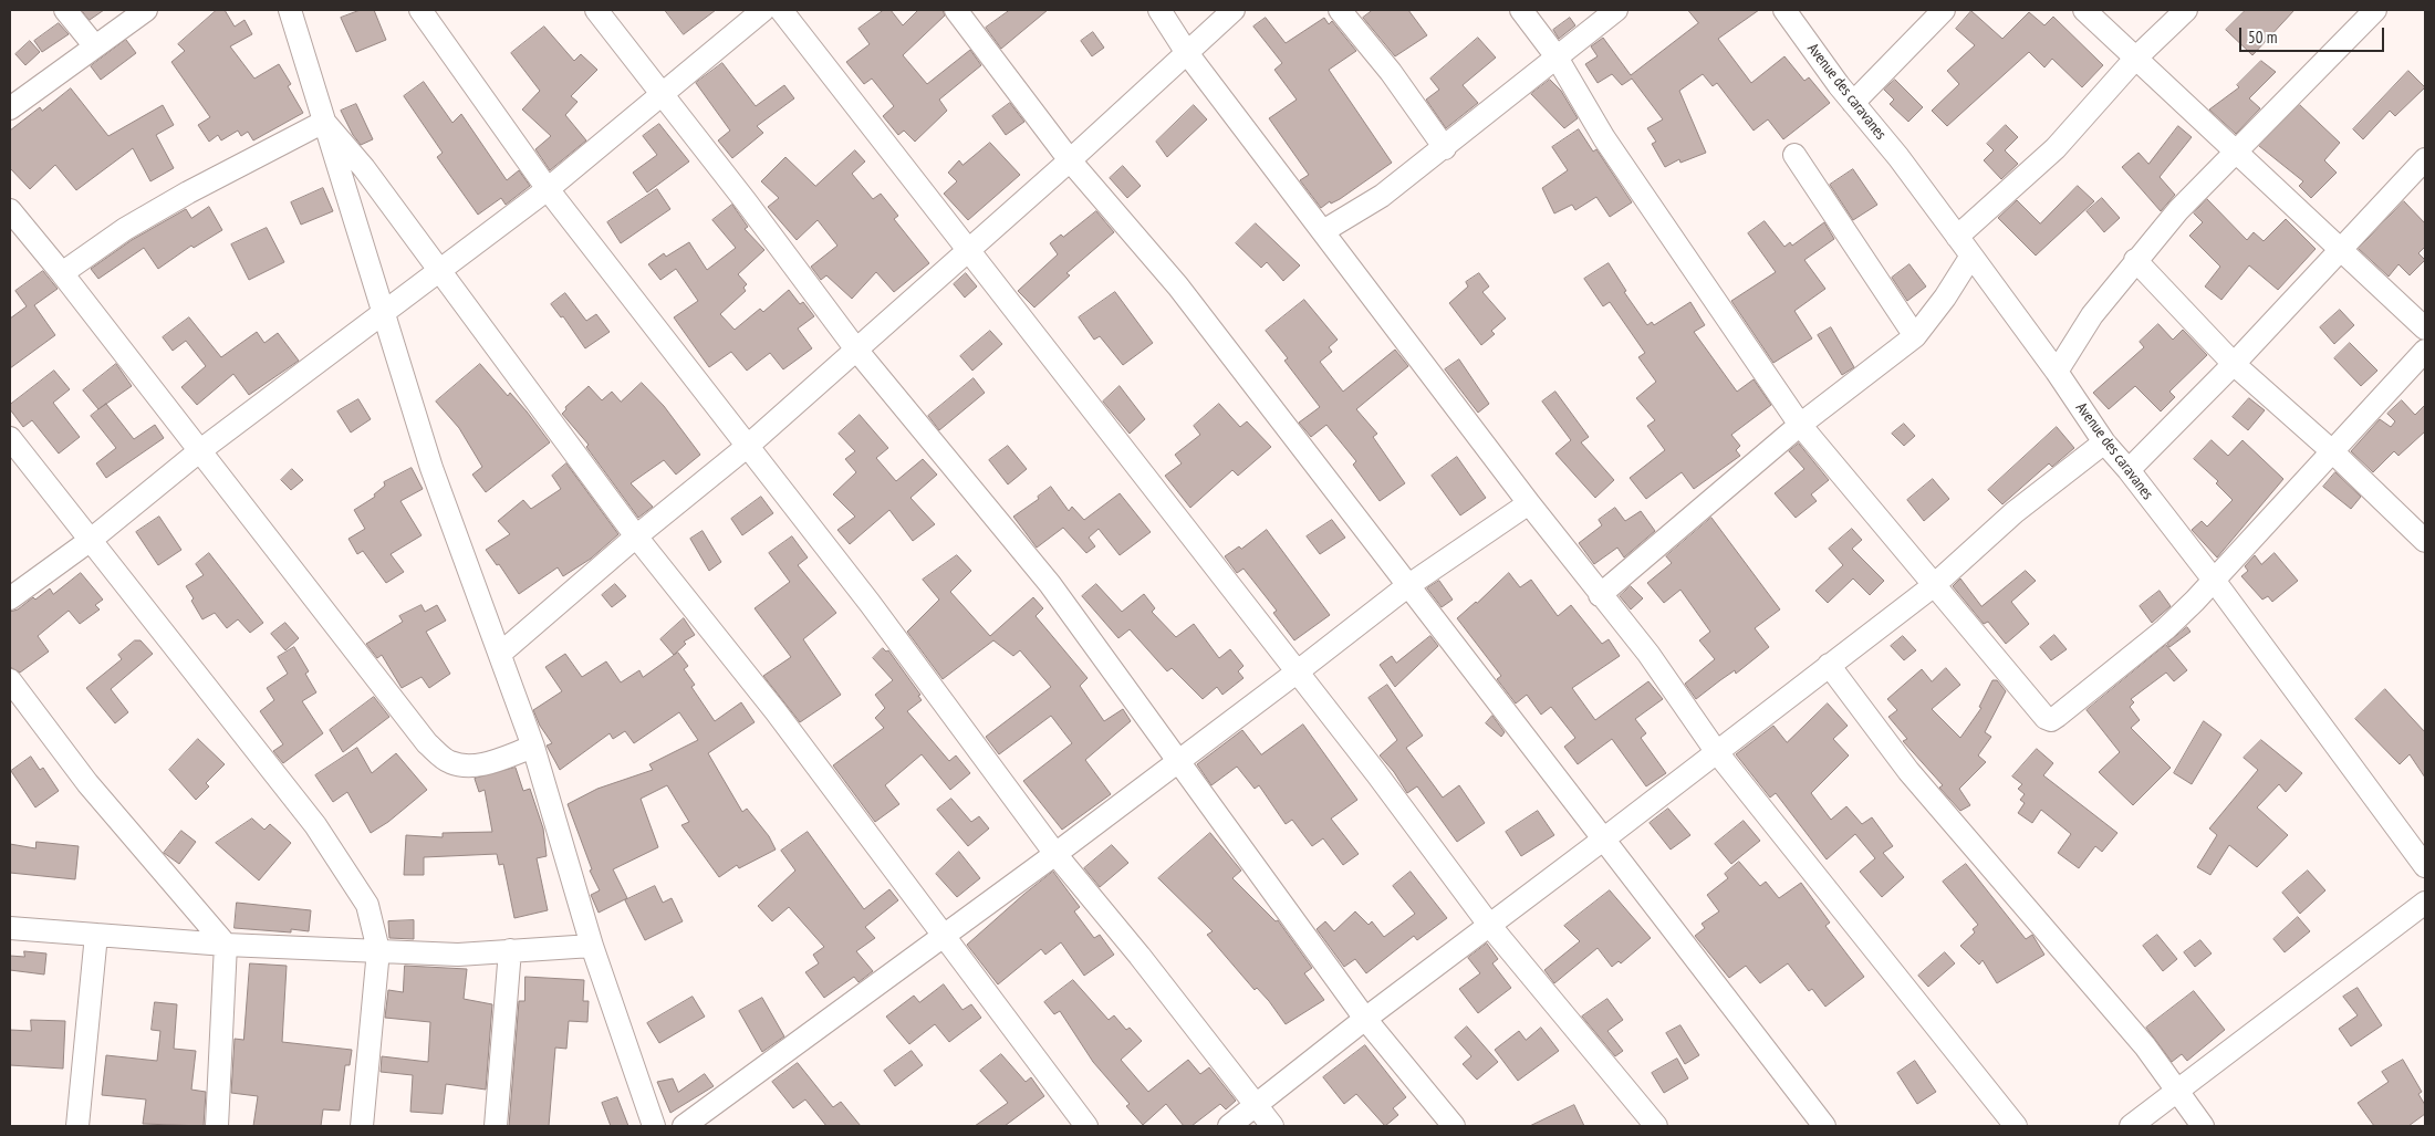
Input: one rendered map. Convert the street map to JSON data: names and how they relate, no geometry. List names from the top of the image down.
{
  "streets": {
    "street": ["Avenue des caravanes"]
  },
  "scale_bar": "50 m"
}
